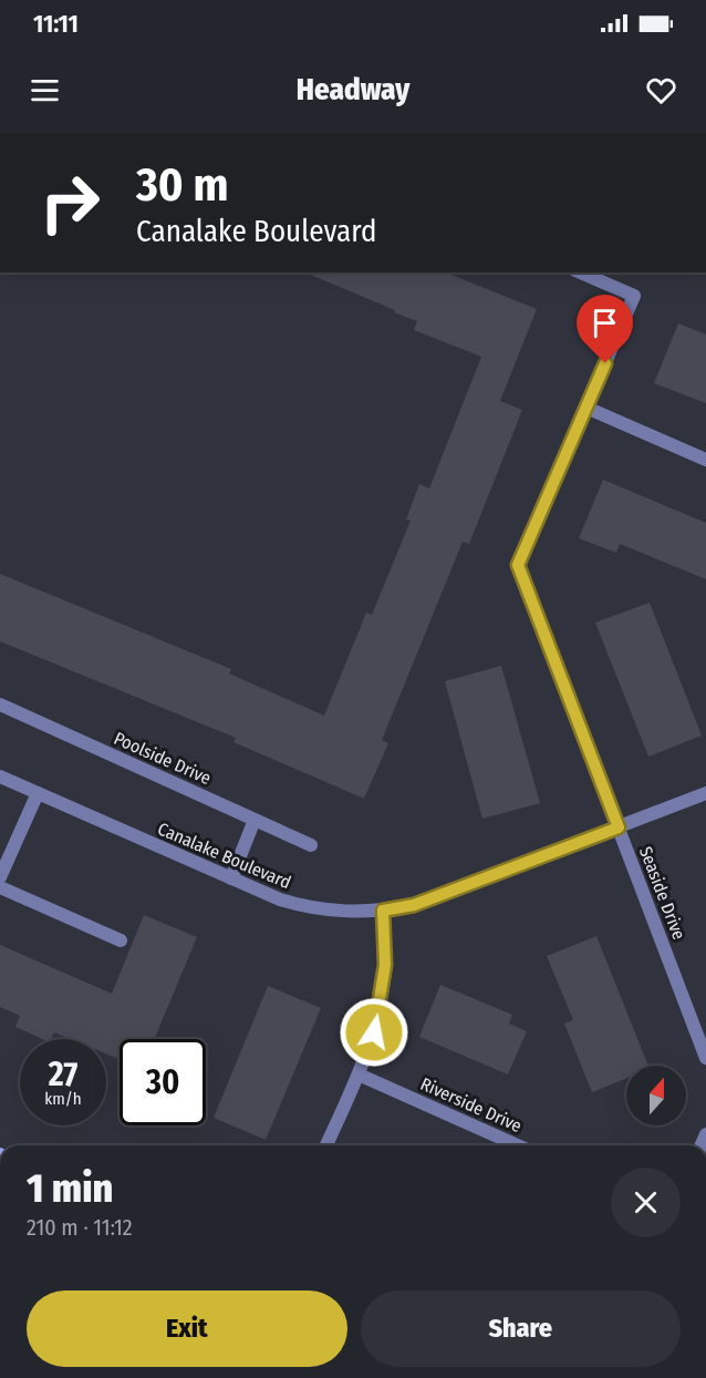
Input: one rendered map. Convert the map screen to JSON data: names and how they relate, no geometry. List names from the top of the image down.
{
  "streets": {
    "street": [
      "Poolside Drive",
      "Canalake Boulevard",
      "Seaside Drive",
      "Riverside Drive"
    ]
  },
  "crossings": [
    ["Canalake Boulevard", "Seaside Drive"]
  ],
  "north": "top",
  "page": {
    "status": "11:11",
    "header": "Headway",
    "turn": ["30 m", "Canalake Boulevard"],
    "speed": "27 km/h",
    "limit": "30",
    "heading": ["1 min", "210 m · 11:12"],
    "buttons": ["Exit", "Share"]
  }
}
